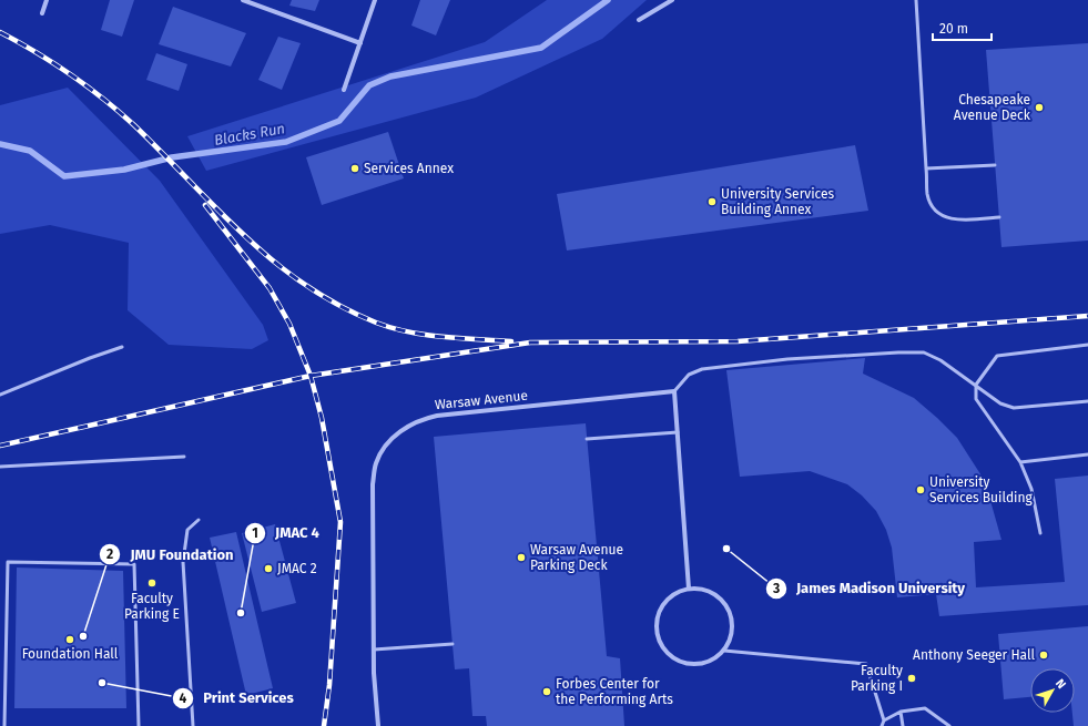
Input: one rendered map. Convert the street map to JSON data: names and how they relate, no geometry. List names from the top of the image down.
{
  "streets": {
    "street": ["Warsaw Avenue"]
  },
  "water": ["Blacks Run"],
  "places": [
    "Chesapeake Avenue Deck",
    "Services Annex",
    "University Services Building Annex",
    "University Services Building",
    "James Madison University",
    "Warsaw Avenue Parking Deck",
    "JMAC 2",
    "Faculty Parking E",
    "JMAC 4",
    "JMU Foundation",
    "Foundation Hall",
    "Anthony Seeger Hall",
    "Faculty Parking I",
    "Print Services",
    "Forbes Center for the Performing Arts"
  ],
  "scale_bar": "20 m",
  "north": "top right"
}
